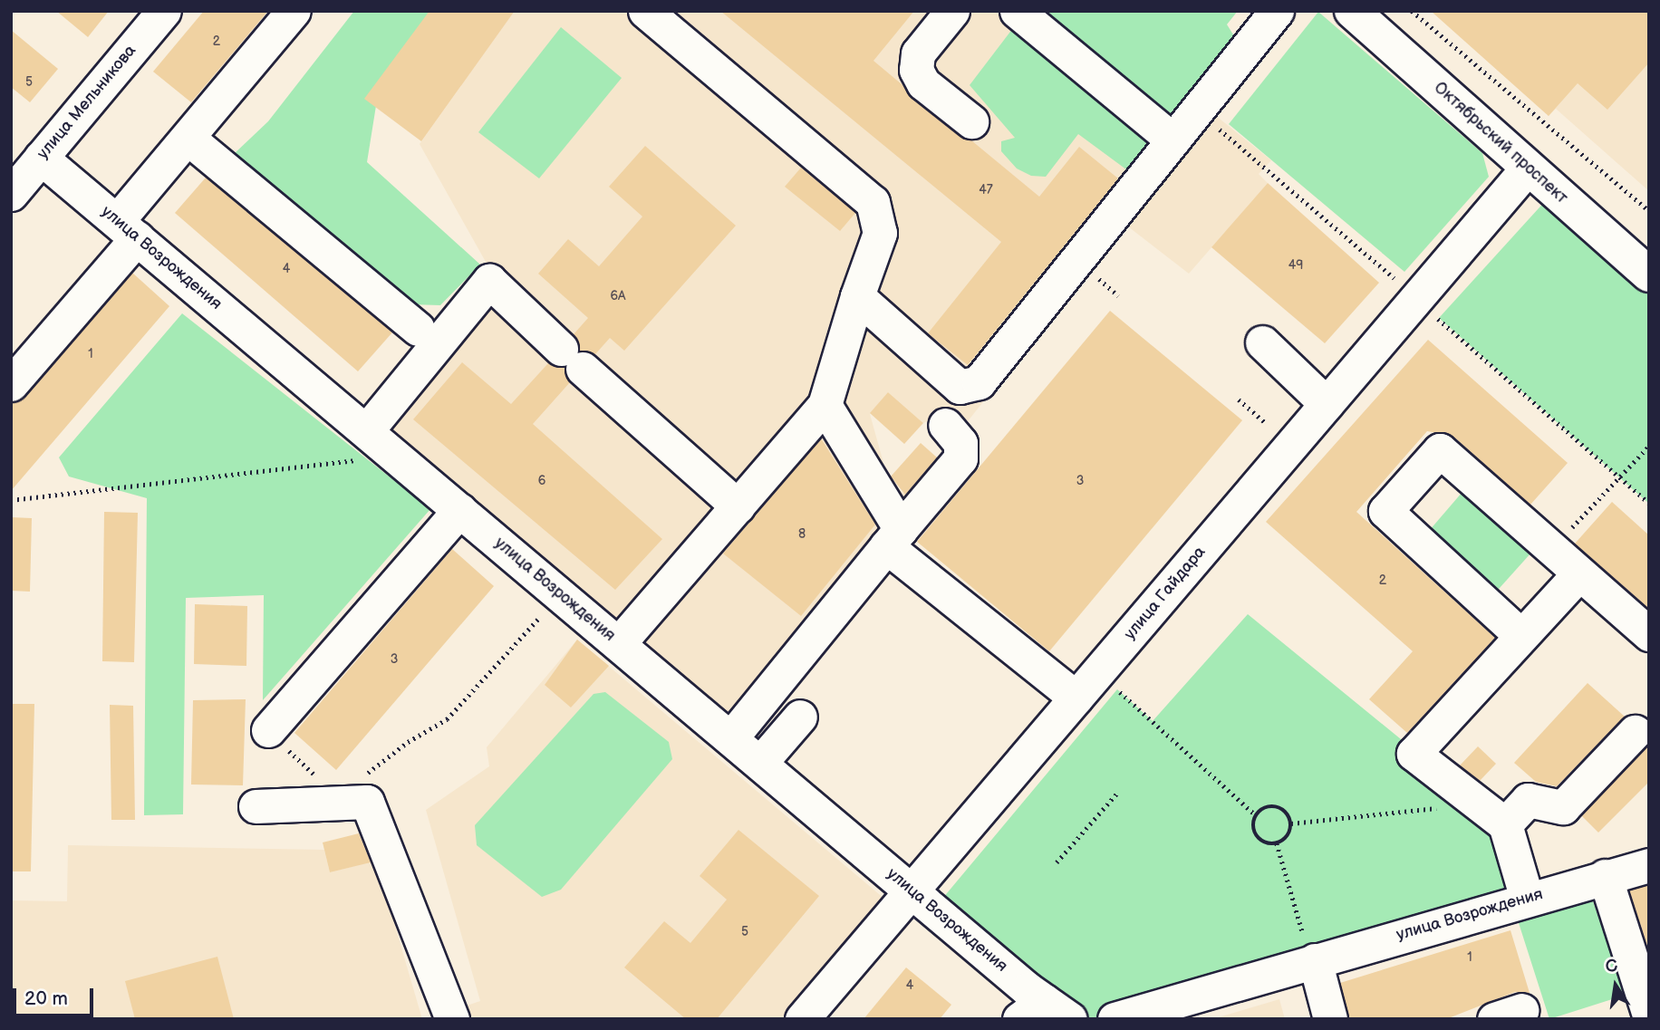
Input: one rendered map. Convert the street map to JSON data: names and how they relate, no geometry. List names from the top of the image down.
{
  "streets": {
    "main road": ["Октябрьский проспект"],
    "street": ["улица Мельникова", "улица Возрождения", "улица Гайдара"]
  },
  "crossings": [
    ["улица Мельникова", "улица Возрождения"],
    ["Октябрьский проспект", "улица Гайдара"],
    ["улица Возрождения", "улица Гайдара"]
  ],
  "house_numbers": [
    "2",
    "5",
    "47",
    "49",
    "4",
    "6А",
    "1",
    "6",
    "3",
    "8",
    "2",
    "3",
    "5",
    "1",
    "4"
  ],
  "scale_bar": "20 m",
  "north": "top"
}
